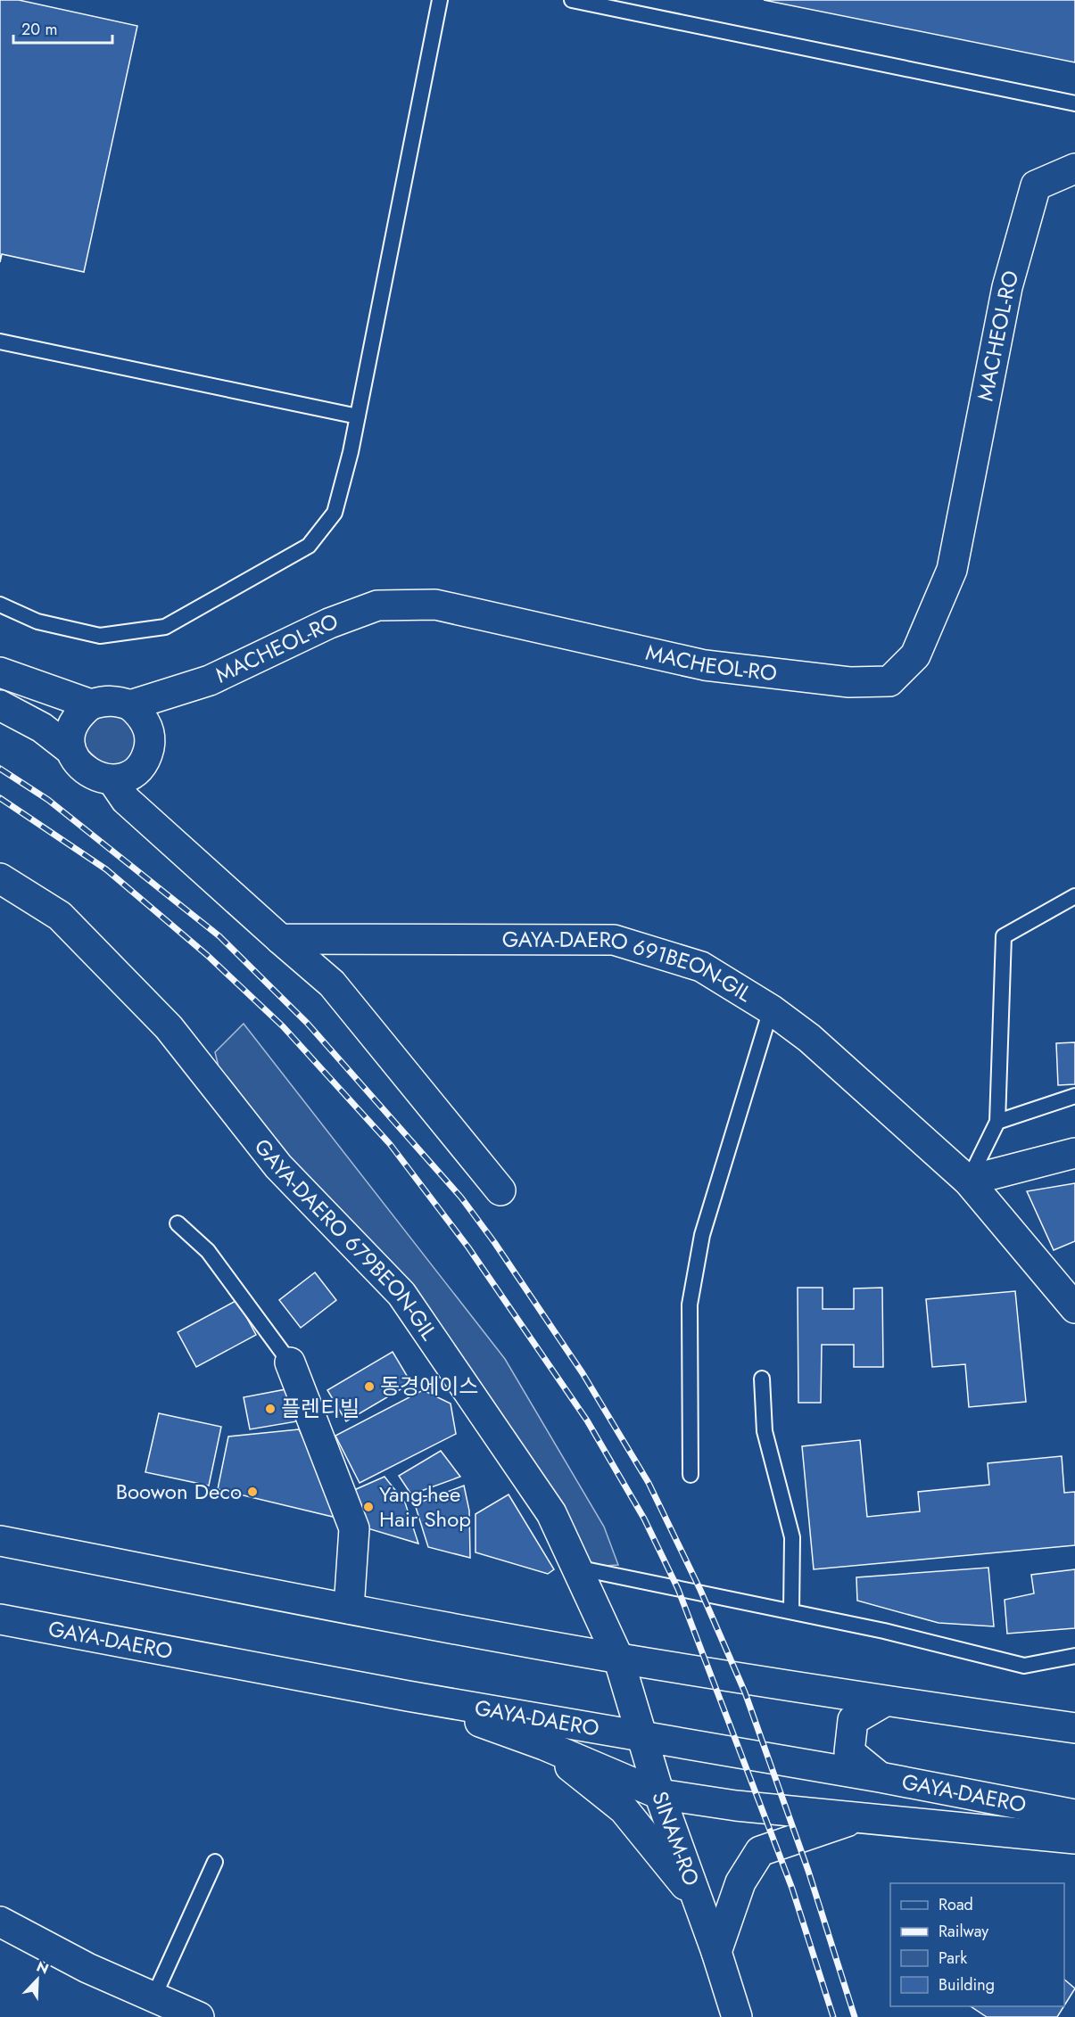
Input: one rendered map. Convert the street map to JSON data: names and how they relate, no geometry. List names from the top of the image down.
{
  "streets": {
    "main road": [
      "MACHEOL-RO",
      "GAYA-DAERO 691BEON-GIL",
      "GAYA-DAERO 679BEON-GIL",
      "GAYA-DAERO",
      "SINAM-RO"
    ]
  },
  "crossings": [
    ["GAYA-DAERO 679BEON-GIL", "SINAM-RO"],
    ["GAYA-DAERO", "SINAM-RO"]
  ],
  "places": [
    "동경에이스",
    "플렌티빌",
    "Boowon Deco",
    "Yang-hee Hair Shop"
  ],
  "legend": [
    "Road",
    "Railway",
    "Park",
    "Building"
  ],
  "scale_bar": "20 m",
  "north": "top right"
}
